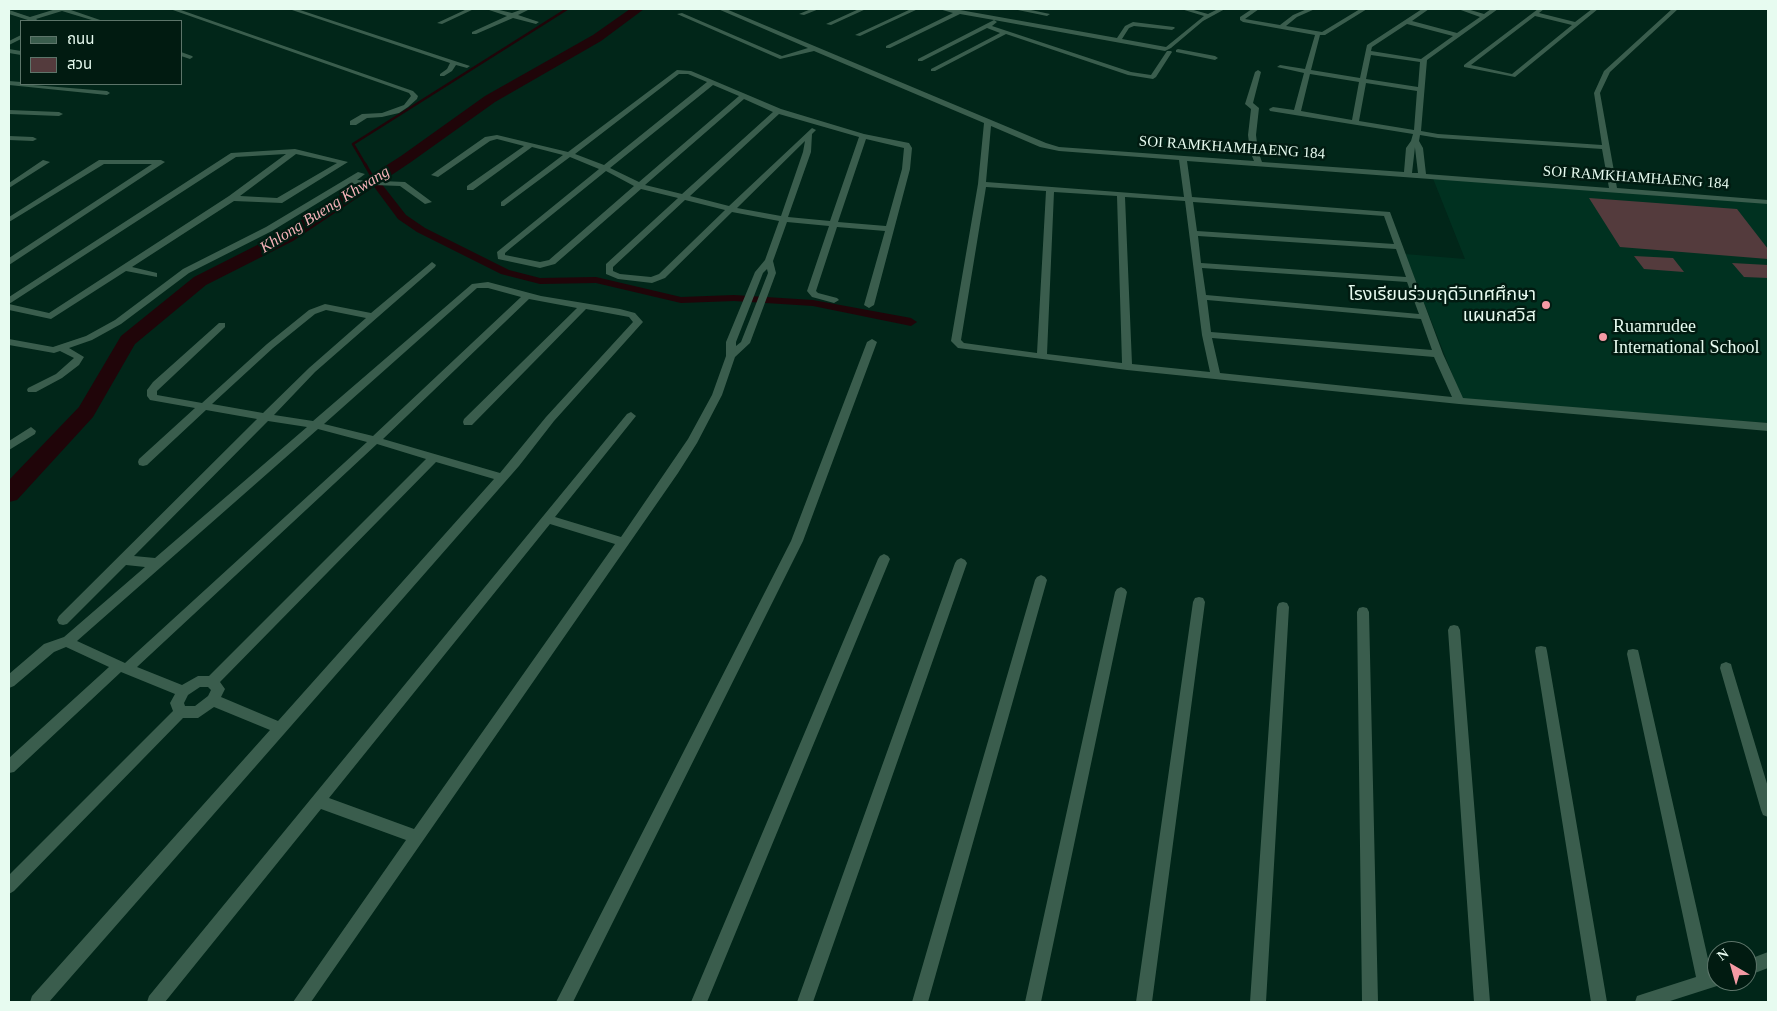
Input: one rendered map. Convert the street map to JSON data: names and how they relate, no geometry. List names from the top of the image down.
{
  "streets": {
    "street": ["SOI RAMKHAMHAENG 184"]
  },
  "water": ["Khlong Bueng Khwang"],
  "places": ["โรงเรียนร่วมฤดีวิเทศศึกษา แผนกสวิส", "Ruamrudee International School"],
  "legend": ["ถนน", "สวน"],
  "north": "top left"
}
